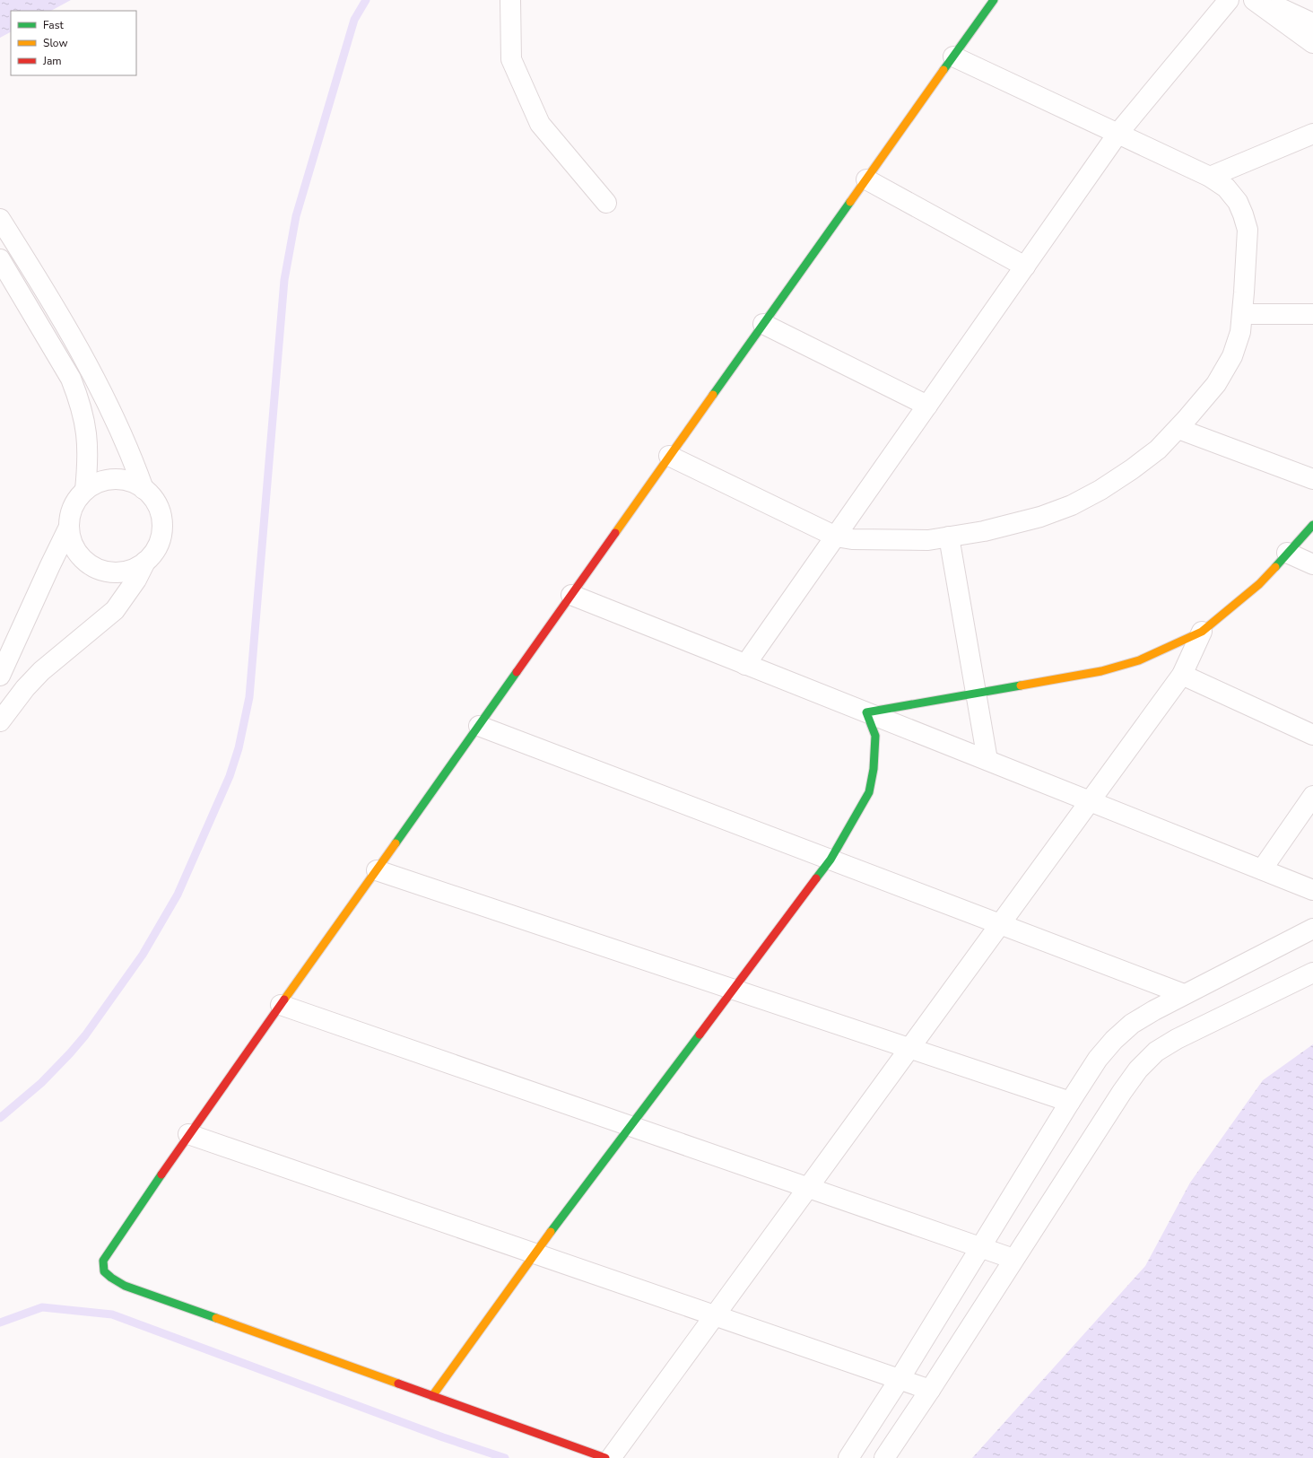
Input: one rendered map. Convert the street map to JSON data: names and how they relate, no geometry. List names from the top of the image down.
{
  "legend": ["Fast", "Slow", "Jam"]
}
